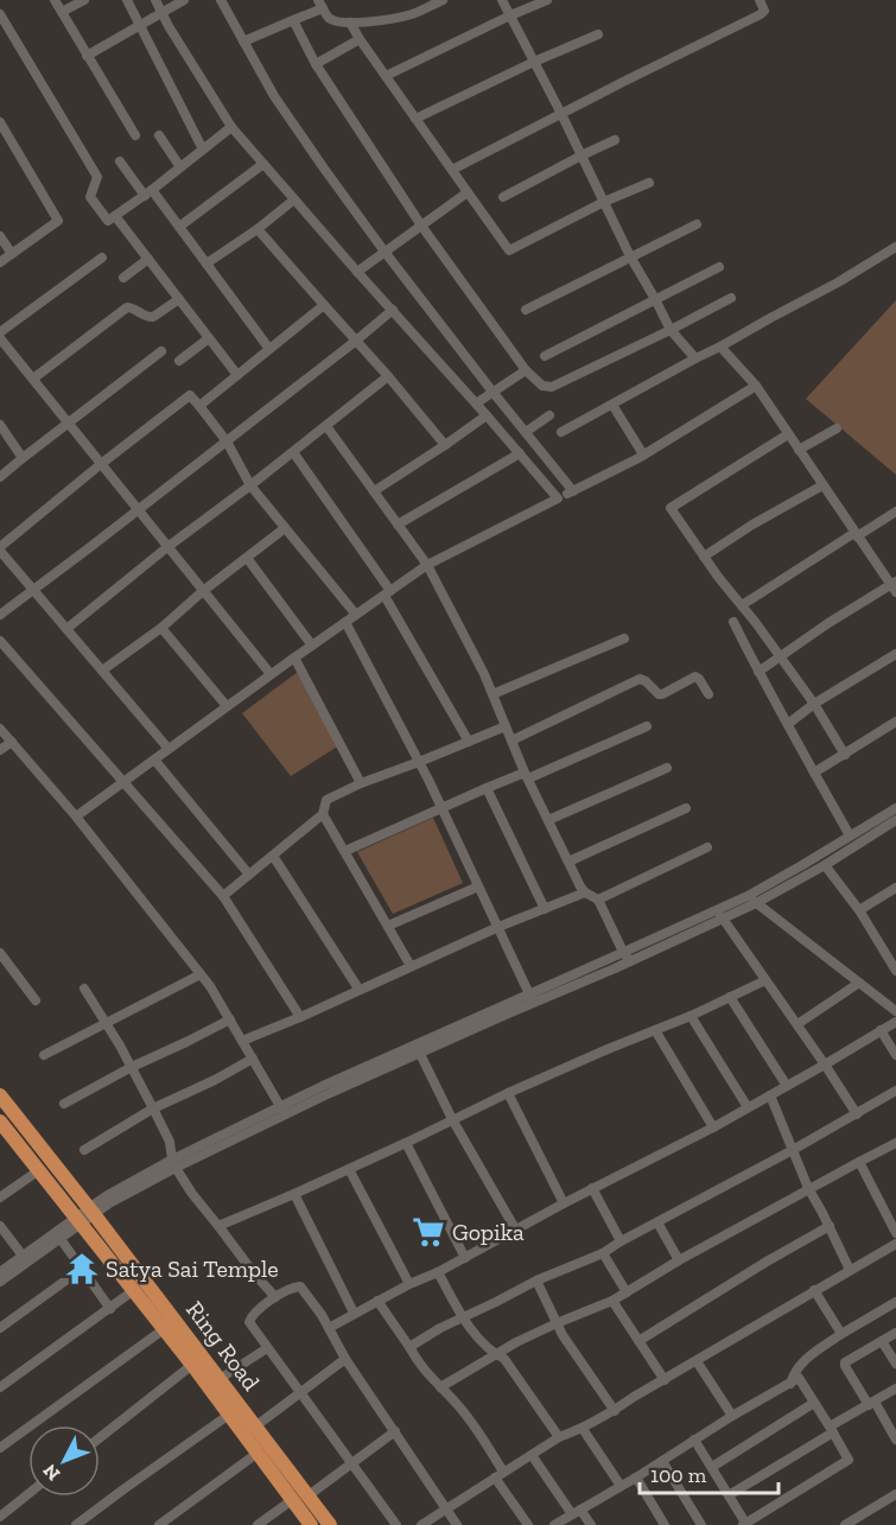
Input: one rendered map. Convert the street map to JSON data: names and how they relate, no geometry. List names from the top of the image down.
{
  "streets": {
    "highway": ["Ring Road"]
  },
  "places": {
    "supermarket": ["Gopika"],
    "temple": ["Satya Sai Temple"]
  },
  "scale_bar": "100 m",
  "north": "bottom left"
}
